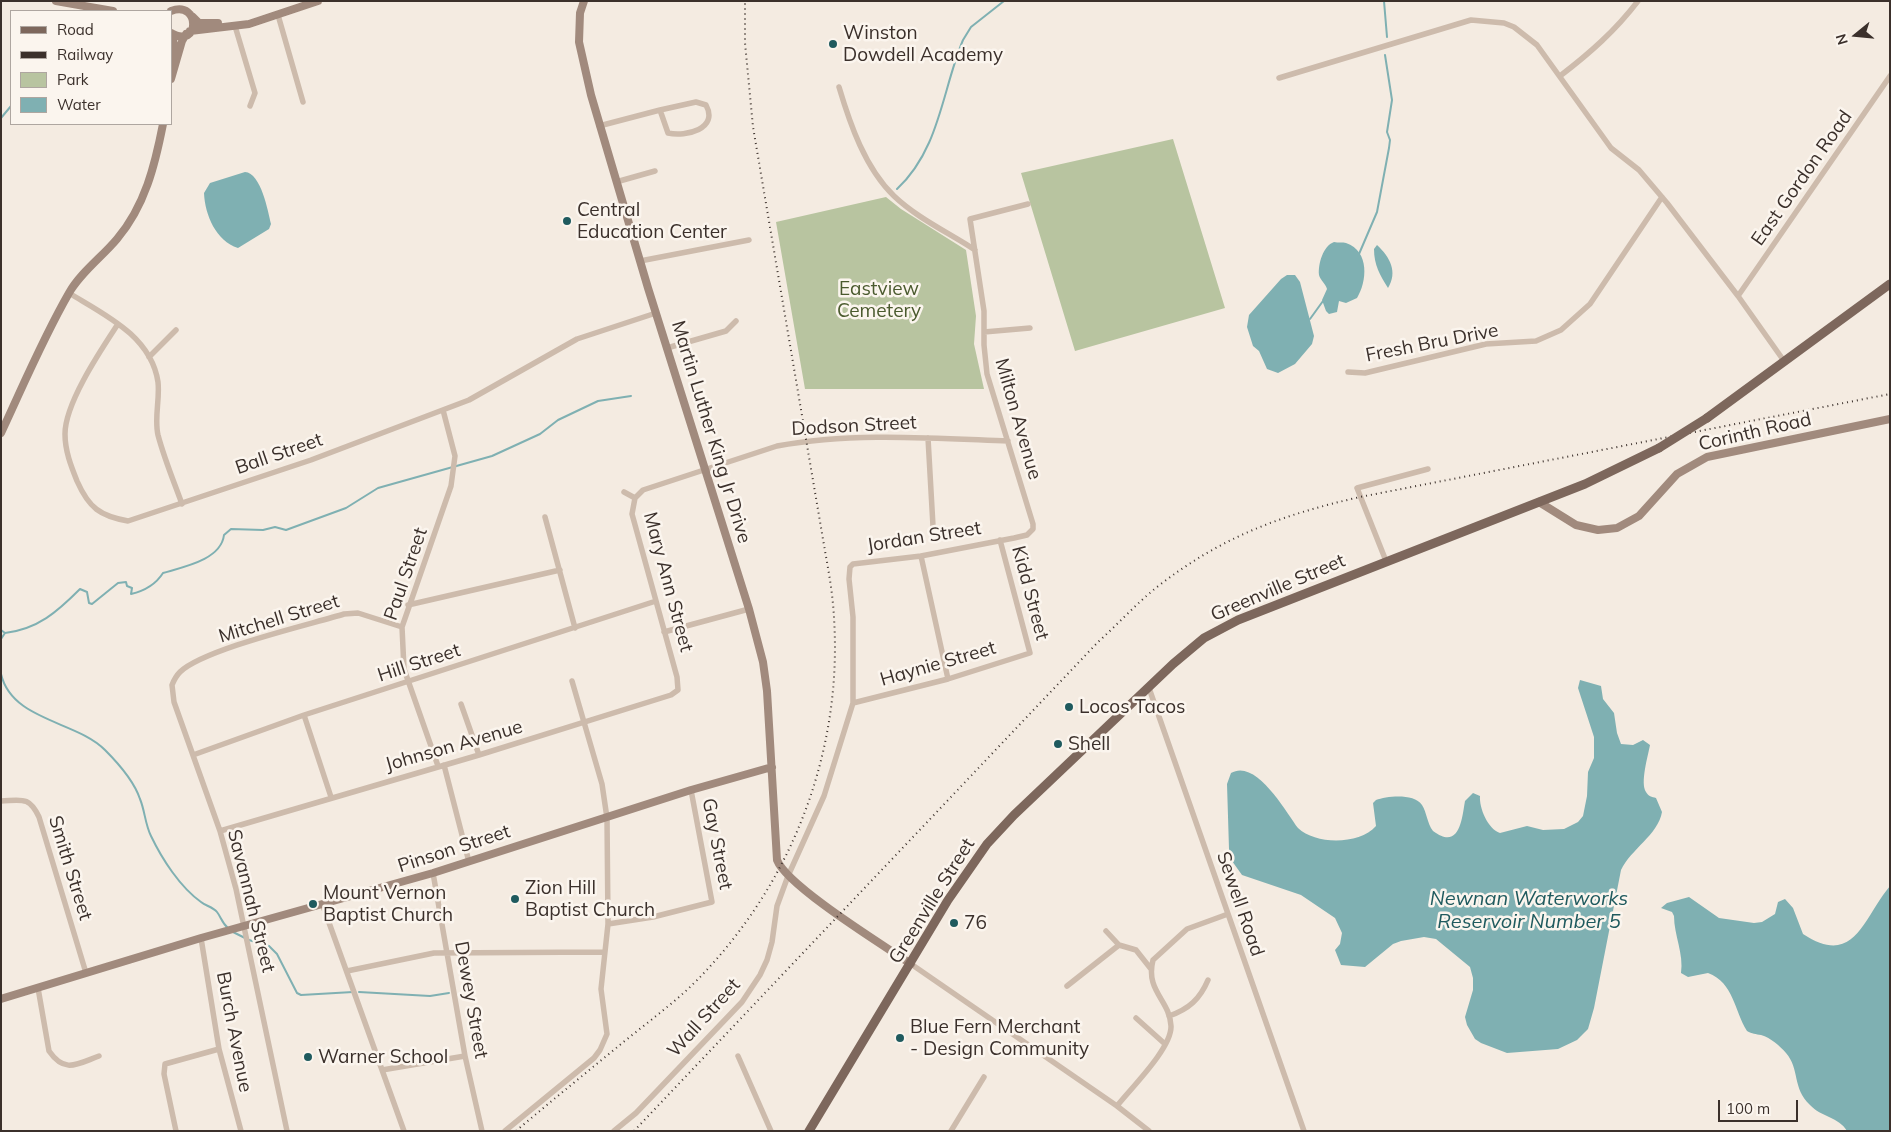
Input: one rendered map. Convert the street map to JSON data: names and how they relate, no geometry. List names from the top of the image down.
{
  "streets": {
    "main road": ["Greenville Street"],
    "street": [
      "East Gordon Road",
      "Fresh Bru Drive",
      "Milton Avenue",
      "Dodson Street",
      "Martin Luther King Jr Drive",
      "Corinth Road",
      "Ball Street",
      "Jordan Street",
      "Paul Street",
      "Mary Ann Street",
      "Kidd Street",
      "Mitchell Street",
      "Hill Street",
      "Haynie Street",
      "Johnson Avenue",
      "Gay Street",
      "Pinson Street",
      "Smith Street",
      "Savannah Street",
      "Sewell Road",
      "Dewey Street",
      "Wall Street",
      "Burch Avenue"
    ]
  },
  "crossings": [
    ["Milton Avenue", "Dodson Street"],
    ["Milton Avenue", "Jordan Street"],
    ["Milton Avenue", "Kidd Street"],
    ["Dodson Street", "Martin Luther King Jr Drive"],
    ["Dodson Street", "Mary Ann Street"],
    ["Martin Luther King Jr Drive", "Ball Street"],
    ["Martin Luther King Jr Drive", "Mary Ann Street"],
    ["Martin Luther King Jr Drive", "Pinson Street"],
    ["Martin Luther King Jr Drive", "Wall Street"],
    ["Corinth Road", "Greenville Street"],
    ["Ball Street", "Paul Street"],
    ["Jordan Street", "Kidd Street"],
    ["Jordan Street", "Wall Street"],
    ["Paul Street", "Mitchell Street"],
    ["Paul Street", "Hill Street"],
    ["Paul Street", "Johnson Avenue"],
    ["Paul Street", "Pinson Street"],
    ["Mary Ann Street", "Hill Street"],
    ["Mary Ann Street", "Johnson Avenue"],
    ["Greenville Street", "Sewell Road"],
    ["Kidd Street", "Haynie Street"],
    ["Mitchell Street", "Savannah Street"],
    ["Hill Street", "Savannah Street"],
    ["Haynie Street", "Wall Street"],
    ["Johnson Avenue", "Savannah Street"],
    ["Gay Street", "Pinson Street"],
    ["Pinson Street", "Smith Street"],
    ["Pinson Street", "Savannah Street"],
    ["Pinson Street", "Dewey Street"],
    ["Pinson Street", "Burch Avenue"]
  ],
  "water": ["Newnan Waterworks Reservoir Number 5"],
  "parks": ["Eastview Cemetery"],
  "places": [
    "Winston Dowdell Academy",
    "Central Education Center",
    "Locos Tacos",
    "Shell",
    "Zion Hill Baptist Church",
    "Mount Vernon Baptist Church",
    "76",
    "Blue Fern Merchant - Design Community",
    "Warner School"
  ],
  "legend": [
    "Road",
    "Railway",
    "Park",
    "Water"
  ],
  "scale_bar": "100 m",
  "north": "left"
}
